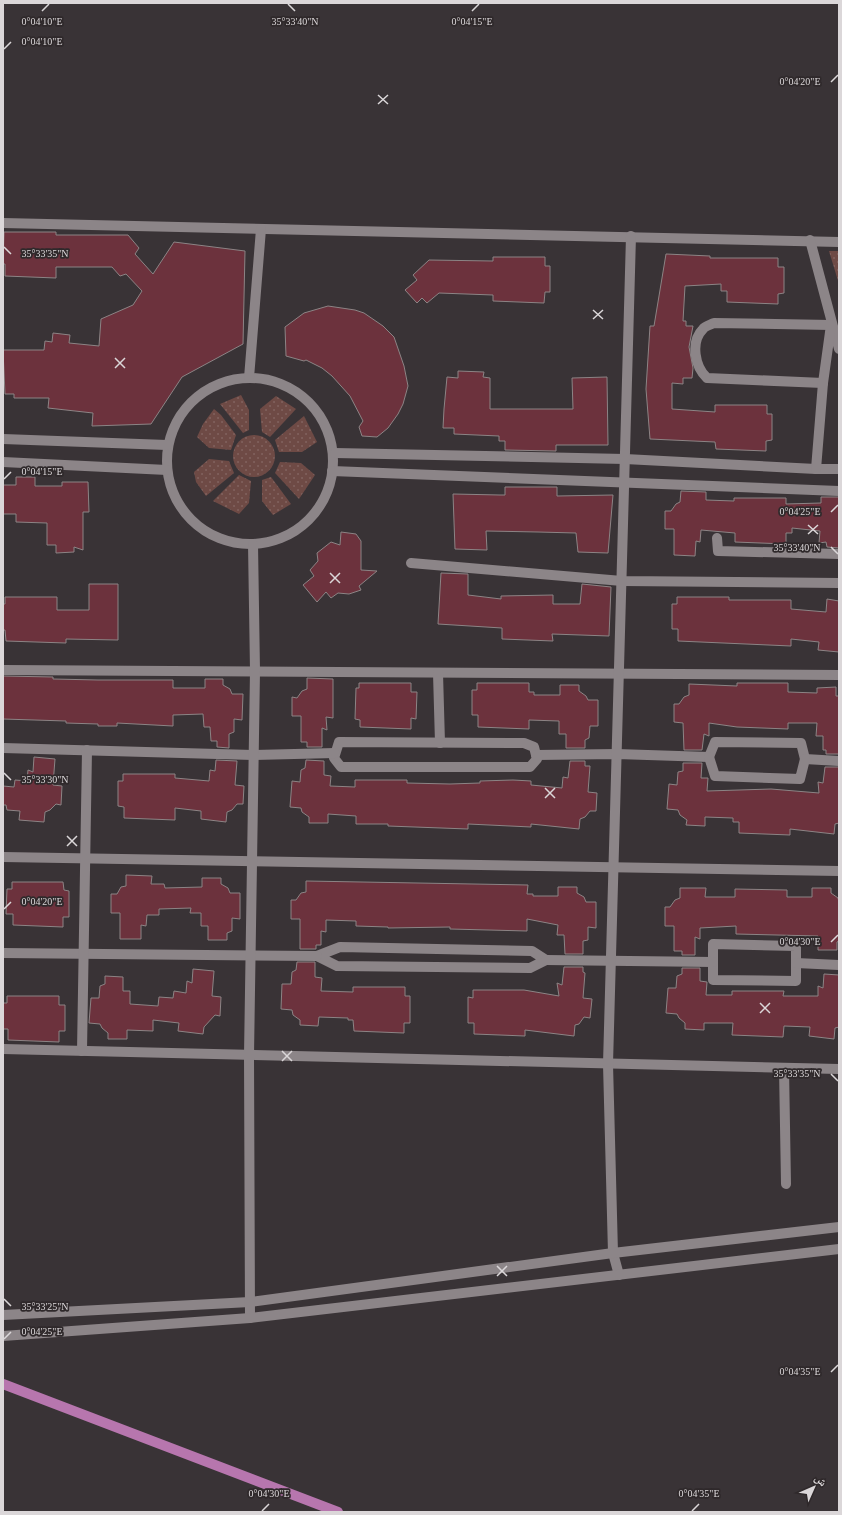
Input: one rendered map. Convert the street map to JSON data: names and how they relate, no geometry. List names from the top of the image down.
{
  "north": "top right",
  "coordinates": [
    "0°04'10\"E",
    "35°33'40\"N",
    "0°04'15\"E",
    "0°04'20\"E",
    "35°33'35\"N",
    "0°04'25\"E",
    "35°33'30\"N",
    "0°04'30\"E",
    "35°33'25\"N",
    "0°04'35\"E"
  ]
}
